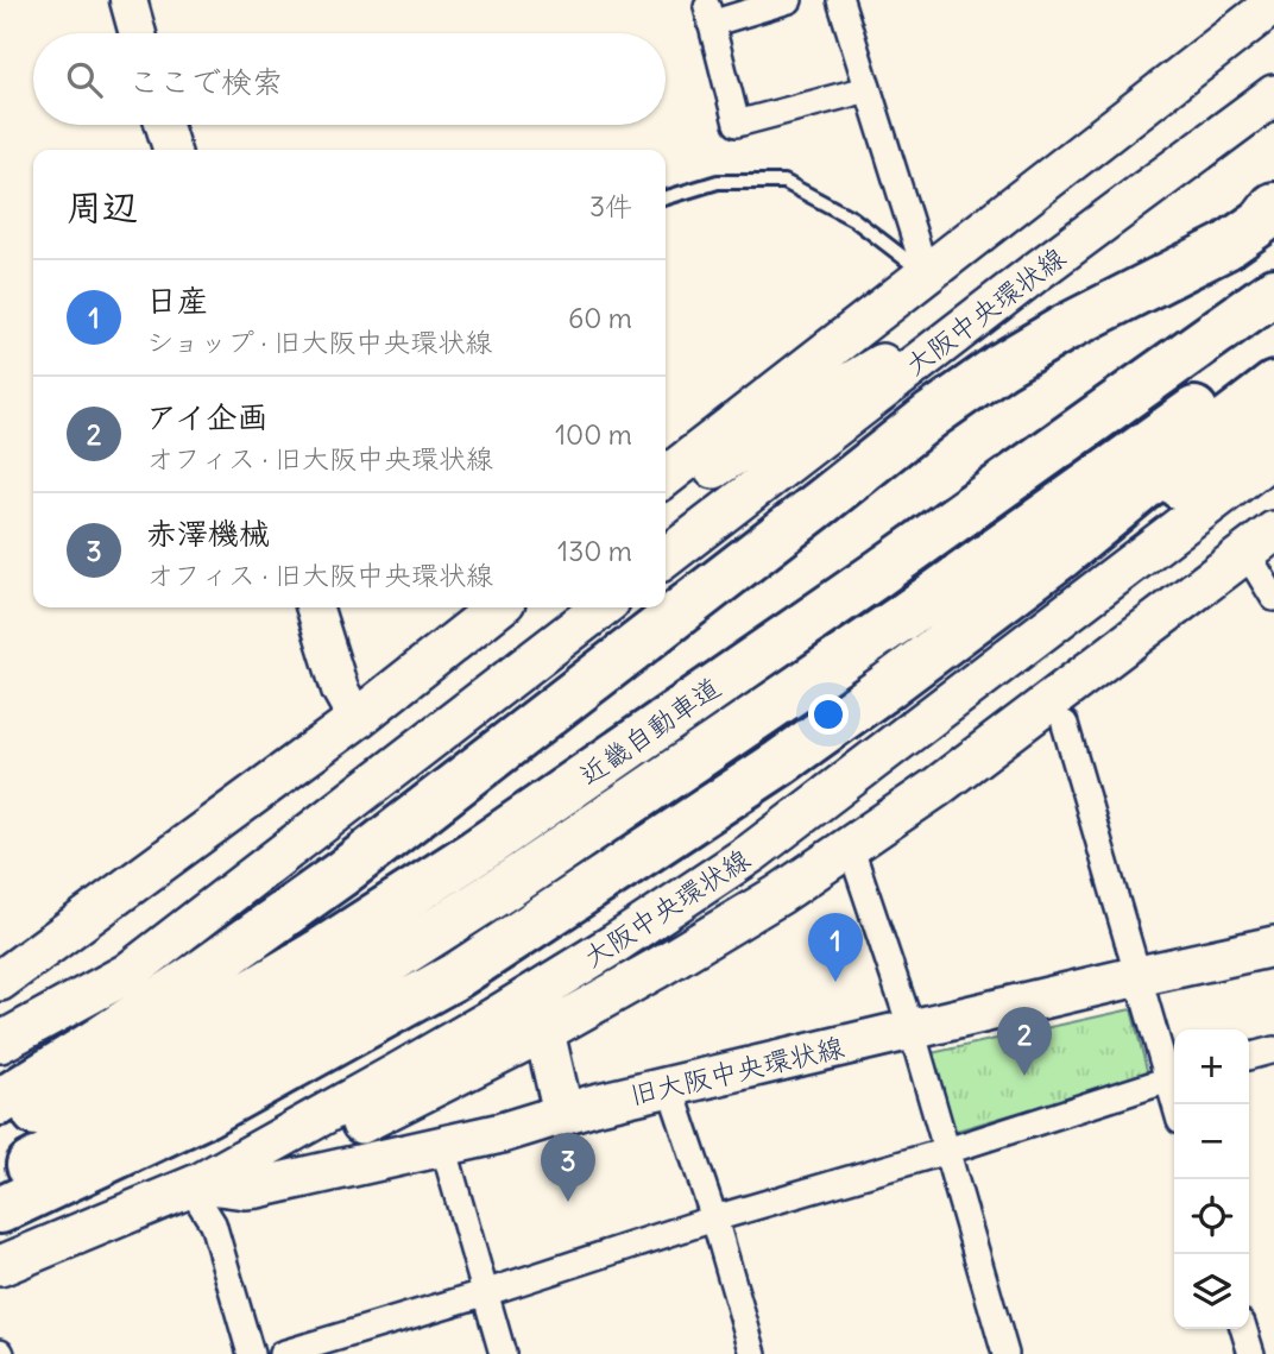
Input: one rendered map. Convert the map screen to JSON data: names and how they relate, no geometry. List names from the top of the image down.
{
  "streets": {
    "highway": ["近畿自動車道"],
    "main road": ["大阪中央環状線", "旧大阪中央環状線"]
  },
  "crossings": [
    ["大阪中央環状線", "旧大阪中央環状線"]
  ],
  "page": {
    "search": "ここで検索",
    "heading": ["周辺", "3件"],
    "list": [
      {
        "mark": "1",
        "name": "日産",
        "note": "ショップ · 旧大阪中央環状線",
        "value": "60 m"
      },
      {
        "mark": "2",
        "name": "アイ企画",
        "note": "オフィス · 旧大阪中央環状線",
        "value": "100 m"
      },
      {
        "mark": "3",
        "name": "赤澤機械",
        "note": "オフィス · 旧大阪中央環状線",
        "value": "130 m"
      }
    ],
    "pins": ["1", "2", "3"],
    "map_buttons": ["+", "−"]
  }
}
